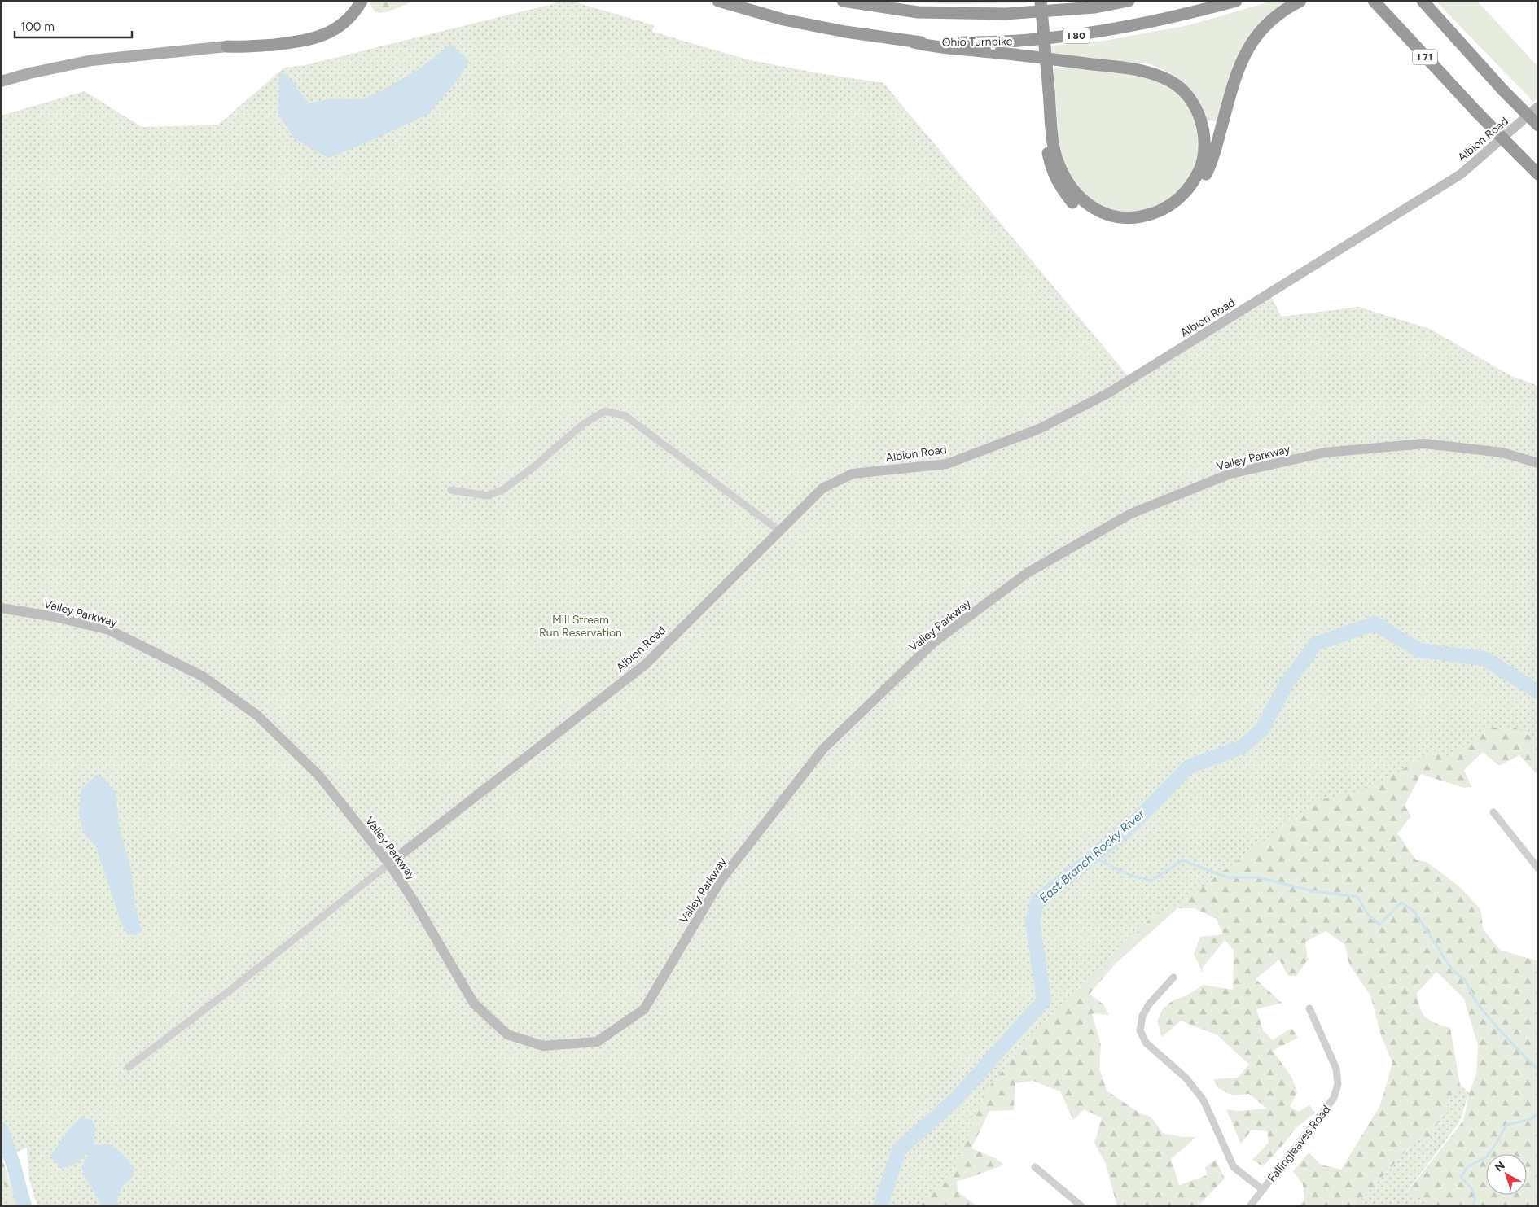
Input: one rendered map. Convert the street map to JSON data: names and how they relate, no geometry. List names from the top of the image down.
{
  "streets": {
    "highway": ["I 80", "Ohio Turnpike", "I 71"],
    "street": ["Albion Road", "Valley Parkway", "Fallingleaves Road"]
  },
  "crossings": [
    ["Albion Road", "Valley Parkway"]
  ],
  "water": ["East Branch Rocky River"],
  "parks": ["Mill Stream Run Reservation"],
  "scale_bar": "100 m",
  "north": "top left"
}
